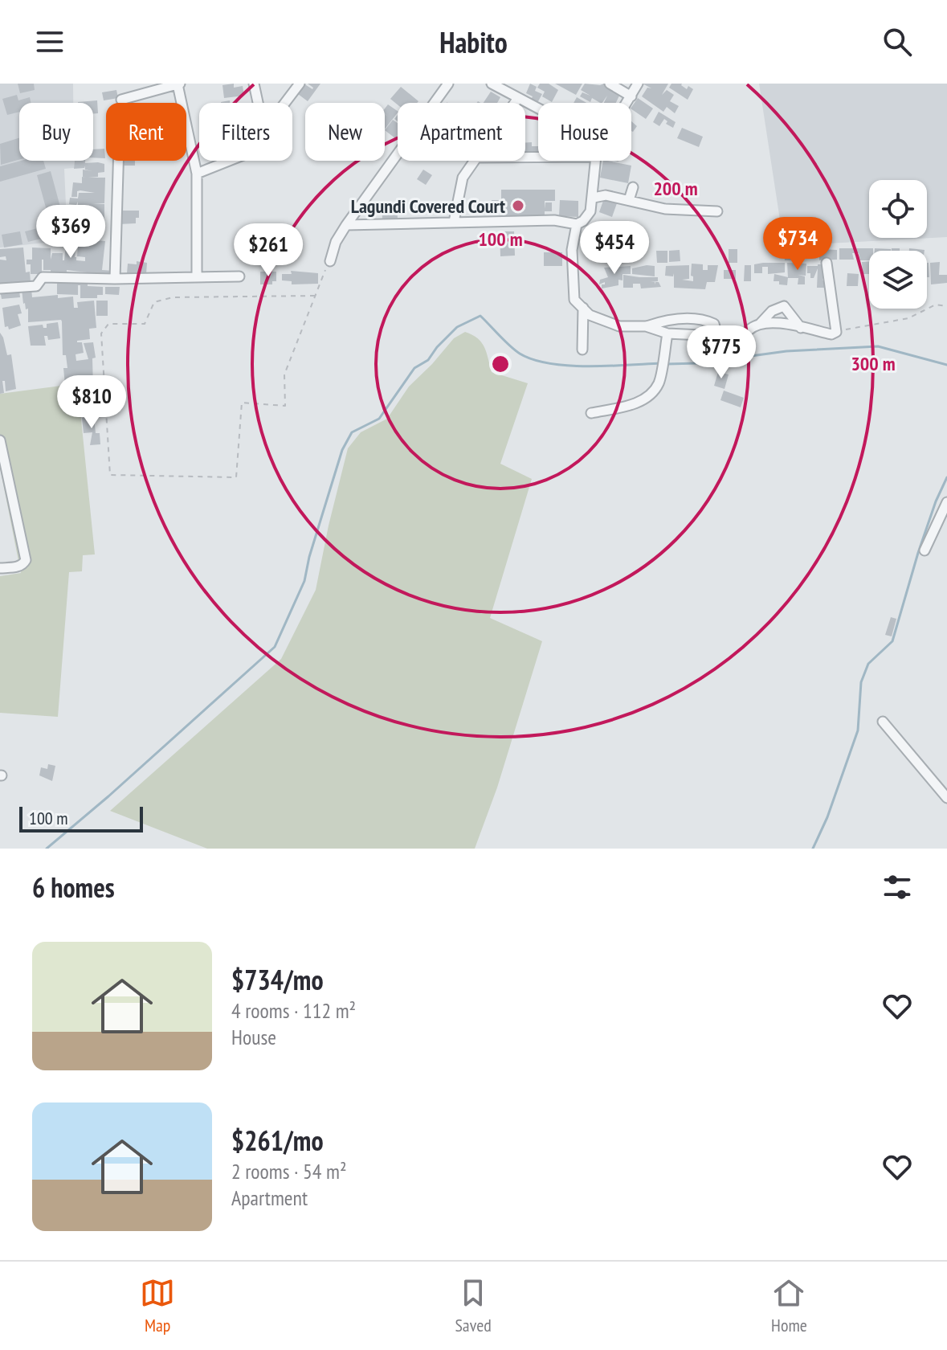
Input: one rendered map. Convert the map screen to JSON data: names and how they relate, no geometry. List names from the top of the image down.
{
  "places": ["Lagundi Covered Court"],
  "scale_bar": "100 m",
  "page": {
    "header": "Habito",
    "chip": [
      "Buy",
      "Rent",
      "Filters",
      "New",
      "Apartment",
      "House"
    ],
    "price": [
      "$369",
      "$734",
      "$454",
      "$261",
      "$775",
      "$810"
    ],
    "scale": "100 m",
    "heading": "6 homes",
    "list": [
      {
        "name": "$734/mo",
        "note": "4 rooms · 112 m² · House"
      },
      {
        "name": "$261/mo",
        "note": "2 rooms · 54 m² · Apartment"
      }
    ],
    "tabs": ["Map", "Saved", "Home"]
  },
  "rings": ["200 m", "100 m", "300 m"]
}
